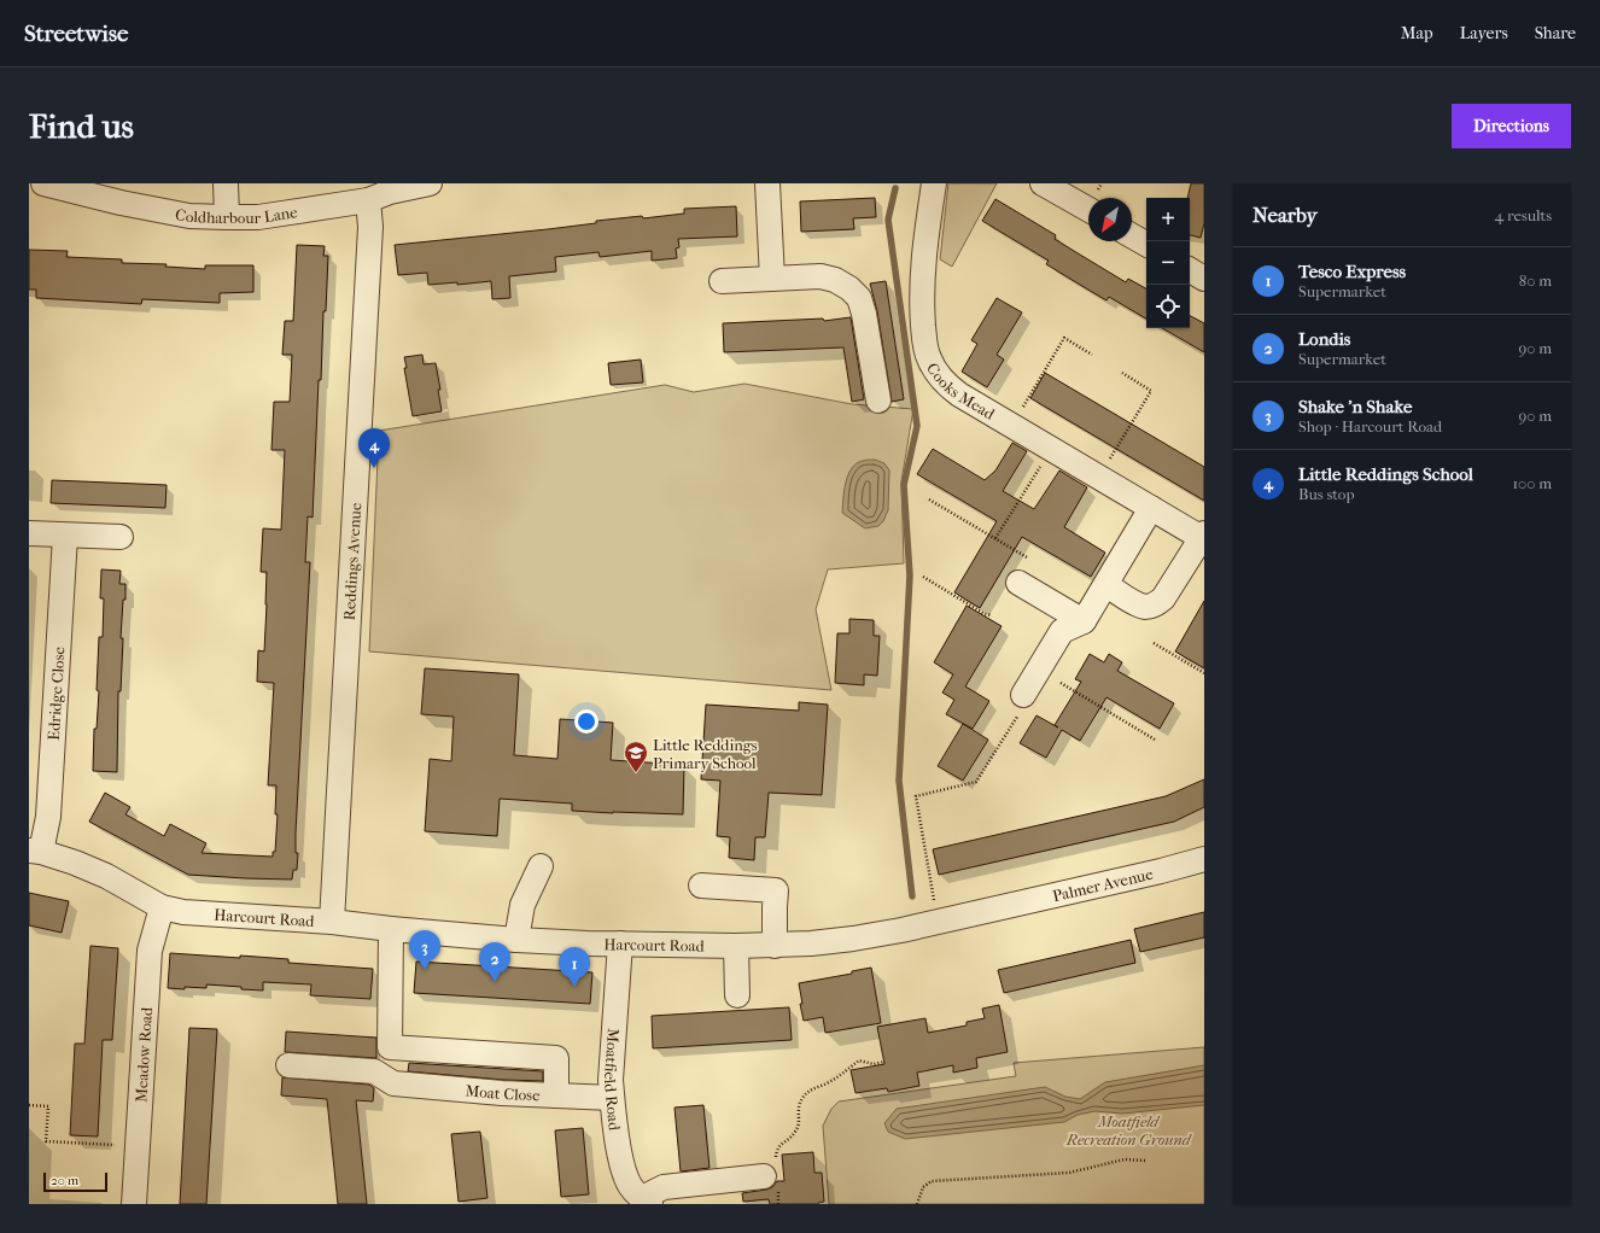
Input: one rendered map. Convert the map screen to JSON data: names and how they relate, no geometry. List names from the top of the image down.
{
  "streets": {
    "street": [
      "Coldharbour Lane",
      "Cooks Mead",
      "Reddings Avenue",
      "Edridge Close",
      "Palmer Avenue",
      "Harcourt Road",
      "Meadow Road",
      "Moatfield Road",
      "Moat Close"
    ]
  },
  "crossings": [
    ["Coldharbour Lane", "Reddings Avenue"],
    ["Reddings Avenue", "Harcourt Road"],
    ["Edridge Close", "Harcourt Road"],
    ["Palmer Avenue", "Harcourt Road"],
    ["Harcourt Road", "Meadow Road"],
    ["Harcourt Road", "Moatfield Road"],
    ["Moatfield Road", "Moat Close"]
  ],
  "parks": ["Moatfield Recreation Ground"],
  "places": {
    "school or university": ["Little Reddings Primary School"]
  },
  "scale_bar": "20 m",
  "north": "bottom left",
  "page": {
    "header": "Streetwise",
    "nav": ["Map", "Layers", "Share"],
    "buttons": "Directions",
    "title": "Find us",
    "heading": ["Nearby", "4 results"],
    "map_buttons": ["+", "−"],
    "list": [
      {
        "mark": "1",
        "name": "Tesco Express",
        "note": "Supermarket",
        "value": "80 m"
      },
      {
        "mark": "2",
        "name": "Londis",
        "note": "Supermarket",
        "value": "90 m"
      },
      {
        "mark": "3",
        "name": "Shake 'n Shake",
        "note": "Shop · Harcourt Road",
        "value": "90 m"
      },
      {
        "mark": "4",
        "name": "Little Reddings School",
        "note": "Bus stop",
        "value": "100 m"
      }
    ],
    "pins": [
      "4",
      "3",
      "2",
      "1"
    ],
    "scale": "20 m"
  }
}
